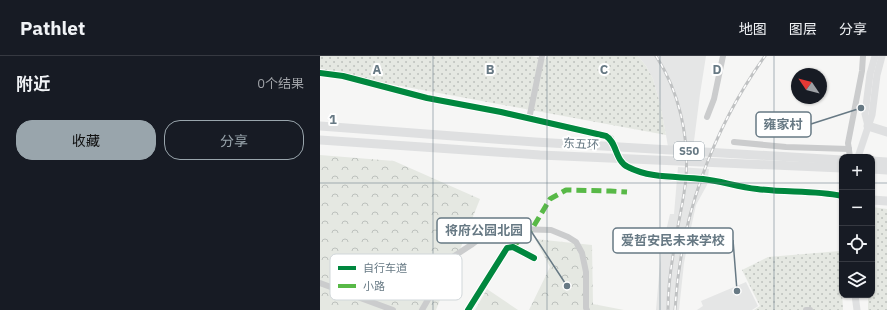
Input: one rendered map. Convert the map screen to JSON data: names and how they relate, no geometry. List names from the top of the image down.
{
  "streets": {
    "highway": ["东五环", "S50"]
  },
  "places": ["雍家村", "将府公园北园", "爱哲安民未来学校"],
  "legend": ["自行车道", "小路"],
  "north": "top left",
  "page": {
    "header": "Pathlet",
    "nav": ["地图", "图层", "分享"],
    "heading": ["附近", "0个结果"],
    "buttons": ["收藏", "分享"],
    "map_buttons": ["+", "−"]
  },
  "grid": {
    "columns": [
      "A",
      "B",
      "C",
      "D"
    ],
    "rows": ["1"]
  }
}
